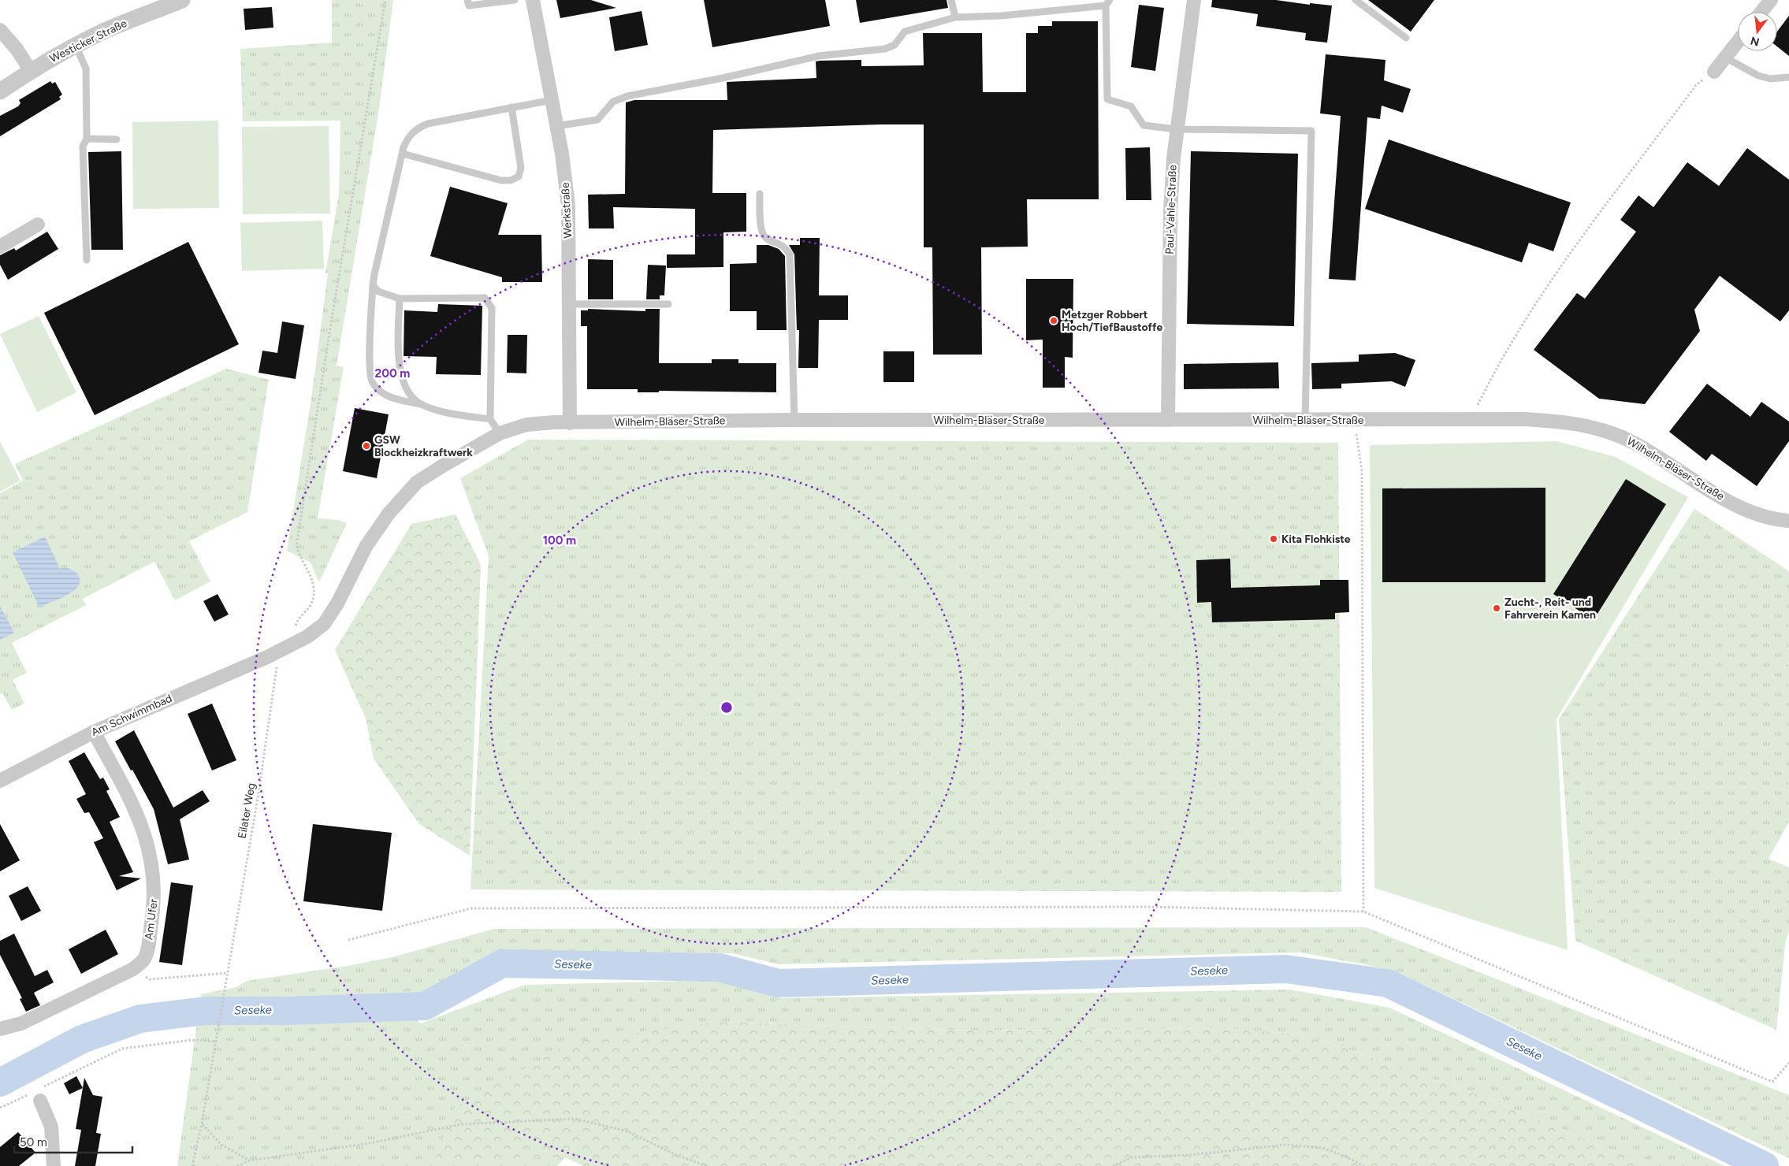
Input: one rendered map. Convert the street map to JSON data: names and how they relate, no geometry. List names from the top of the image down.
{
  "streets": {
    "street": [
      "Westicker Straße",
      "Paul-Vahle-Straße",
      "Werkstraße",
      "Wilhelm-Bläser-Straße",
      "Am Schwimmbad",
      "Am Ufer"
    ],
    "path": ["Eilater Weg"]
  },
  "crossings": [
    ["Paul-Vahle-Straße", "Wilhelm-Bläser-Straße"],
    ["Werkstraße", "Wilhelm-Bläser-Straße"],
    ["Wilhelm-Bläser-Straße", "Am Schwimmbad"],
    ["Wilhelm-Bläser-Straße", "Eilater Weg"],
    ["Am Schwimmbad", "Eilater Weg"],
    ["Am Schwimmbad", "Am Ufer"]
  ],
  "water": ["Seseke"],
  "places": [
    "Metzger Robbert Hoch/TiefBaustoffe",
    "GSW Blockheizkraftwerk",
    "Kita Flohkiste",
    "Zucht-, Reit- und Fahrverein Kamen"
  ],
  "scale_bar": "50 m",
  "north": "bottom",
  "rings": ["200 m", "100 m"]
}
